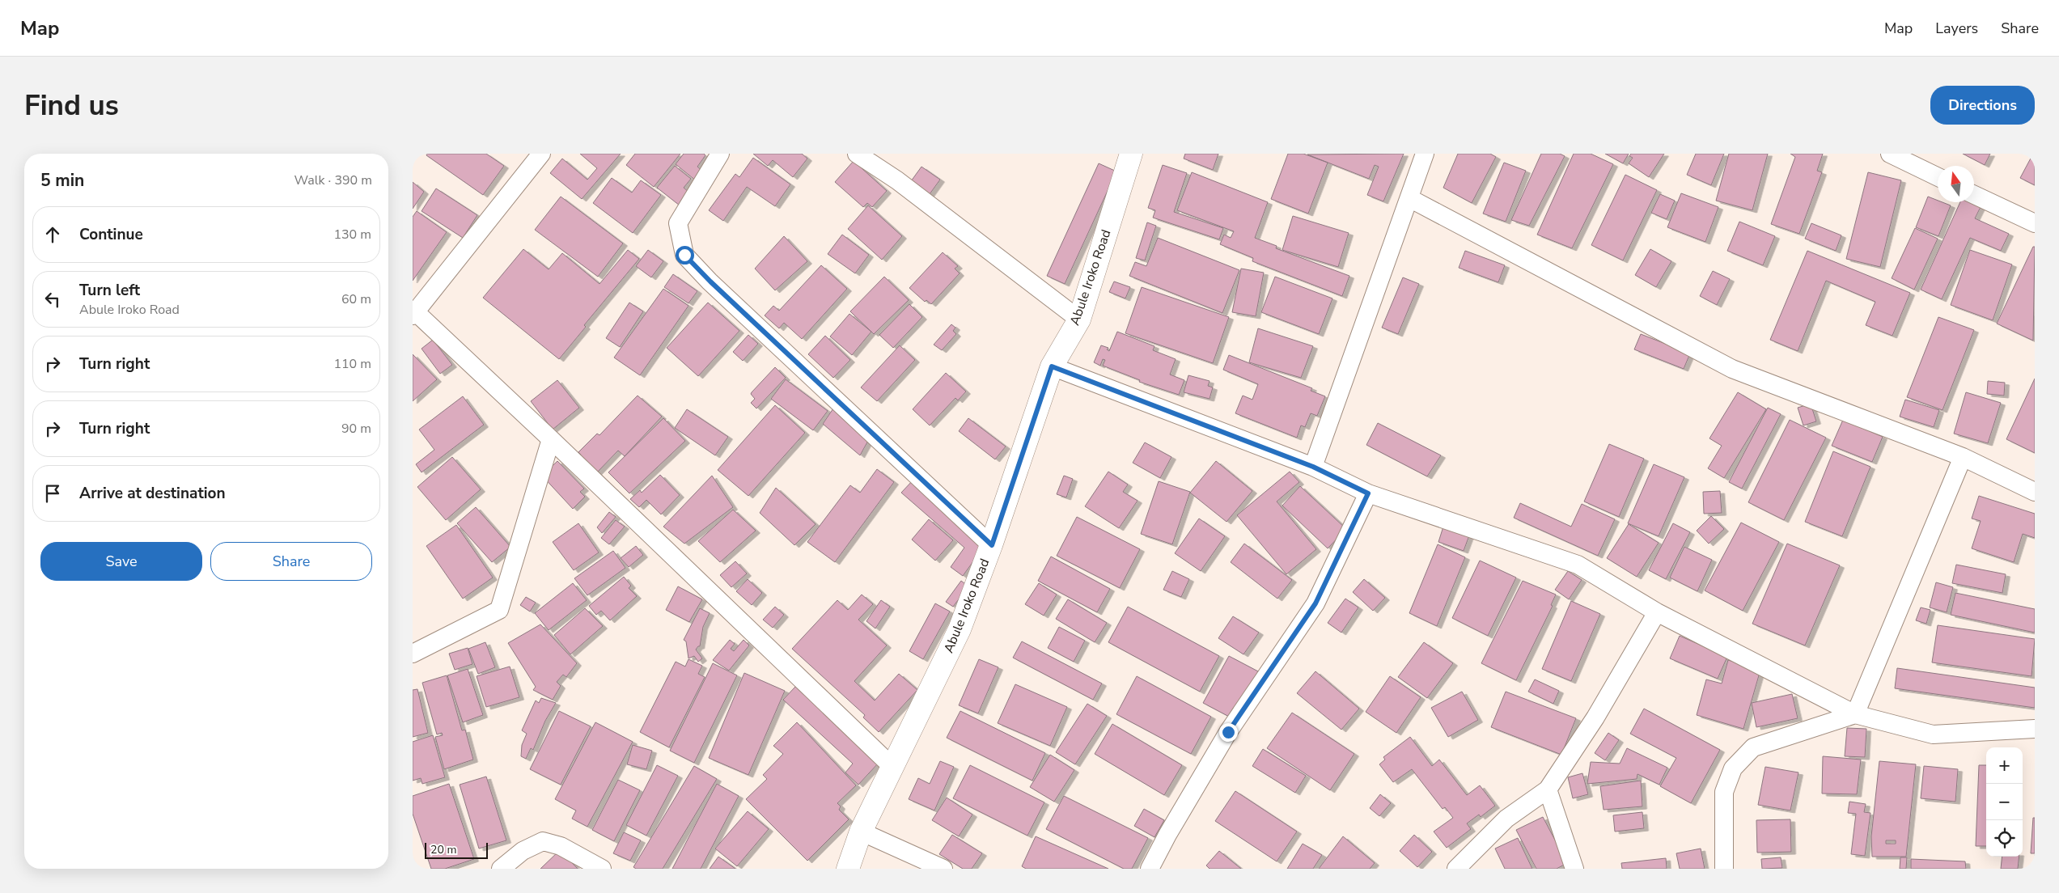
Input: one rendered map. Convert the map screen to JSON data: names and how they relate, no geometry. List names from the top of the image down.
{
  "streets": {
    "street": ["Abule Iroko Road"]
  },
  "scale_bar": "20 m",
  "north": "top",
  "page": {
    "header": "Map",
    "nav": ["Map", "Layers", "Share"],
    "buttons": [
      "Directions",
      ["Save", "Share"]
    ],
    "title": "Find us",
    "heading": ["5 min", "Walk · 390 m"],
    "list": [
      ["Continue", "130 m"],
      ["Turn left", "Abule Iroko Road", "60 m"],
      ["Turn right", "110 m"],
      ["Turn right", "90 m"],
      "Arrive at destination"
    ],
    "map_buttons": ["+", "−"],
    "scale": "20 m"
  }
}
